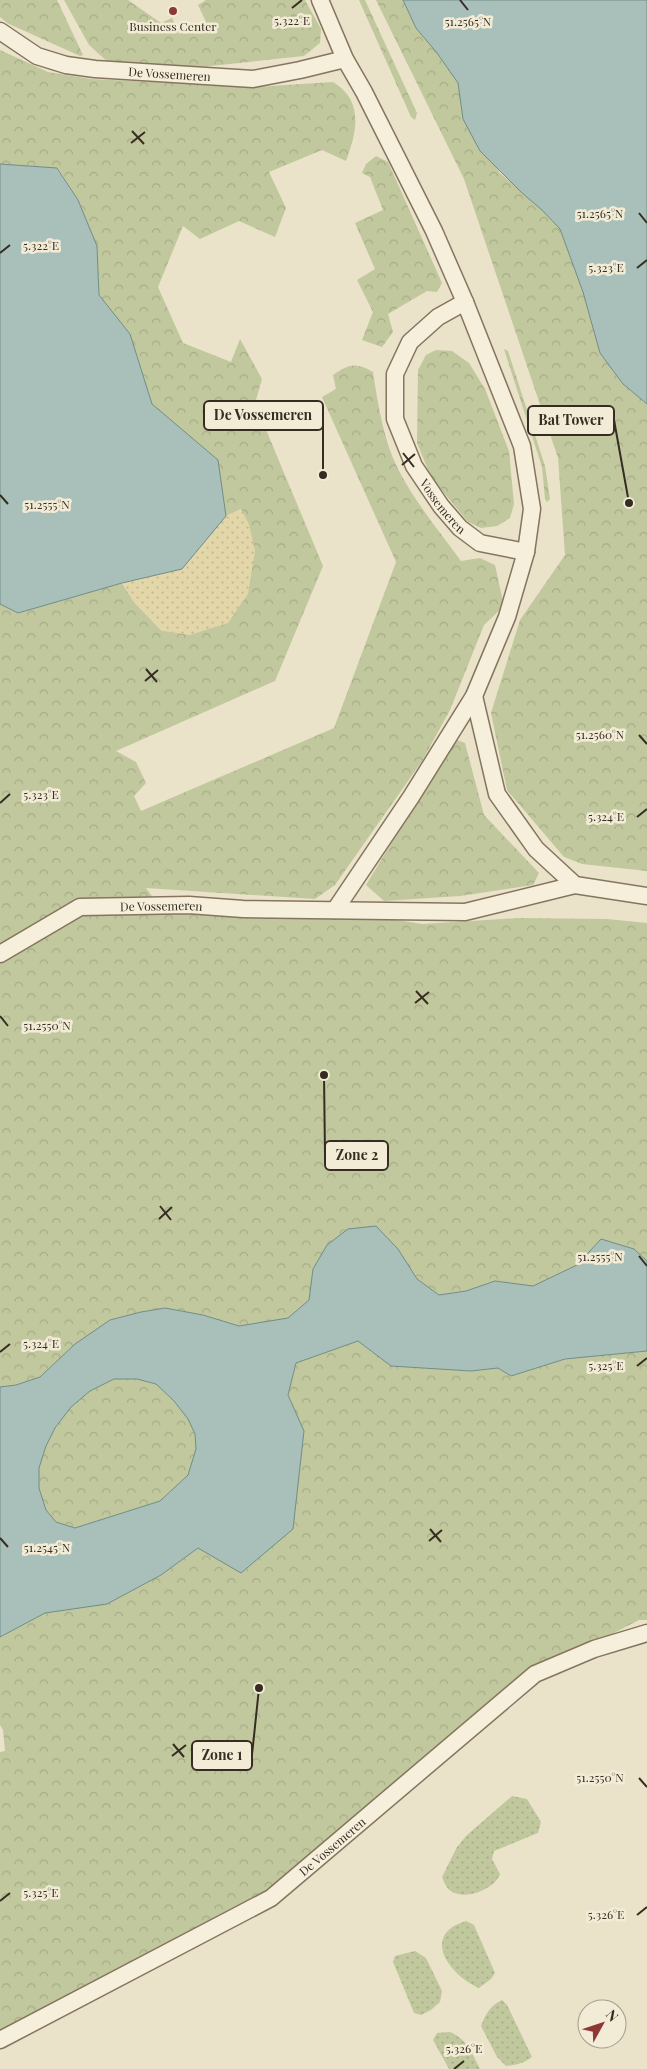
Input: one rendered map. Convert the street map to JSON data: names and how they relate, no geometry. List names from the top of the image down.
{
  "streets": {
    "lane": ["De Vossemeren", "Vossemeren"]
  },
  "places": [
    "Business Center",
    "De Vossemeren",
    "Bat Tower",
    "Zone 2",
    "Zone 1"
  ],
  "north": "top right",
  "coordinates": [
    "5.322°E",
    "51.2565°N",
    "5.323°E",
    "51.2555°N",
    "51.2560°N",
    "5.324°E",
    "51.2550°N",
    "5.325°E",
    "51.2545°N",
    "5.326°E"
  ]
}
